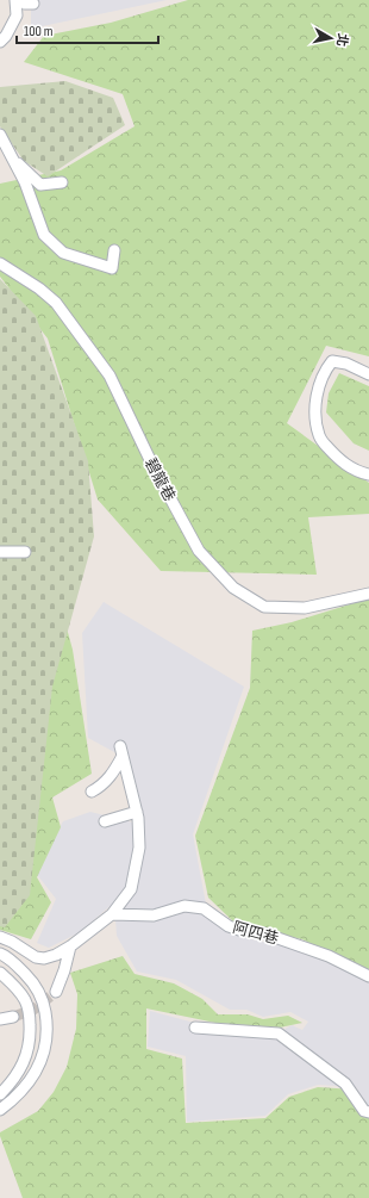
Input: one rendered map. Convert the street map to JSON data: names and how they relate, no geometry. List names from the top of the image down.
{
  "streets": {
    "street": ["碧龍巷", "阿四巷"]
  },
  "scale_bar": "100 m",
  "north": "right"
}
